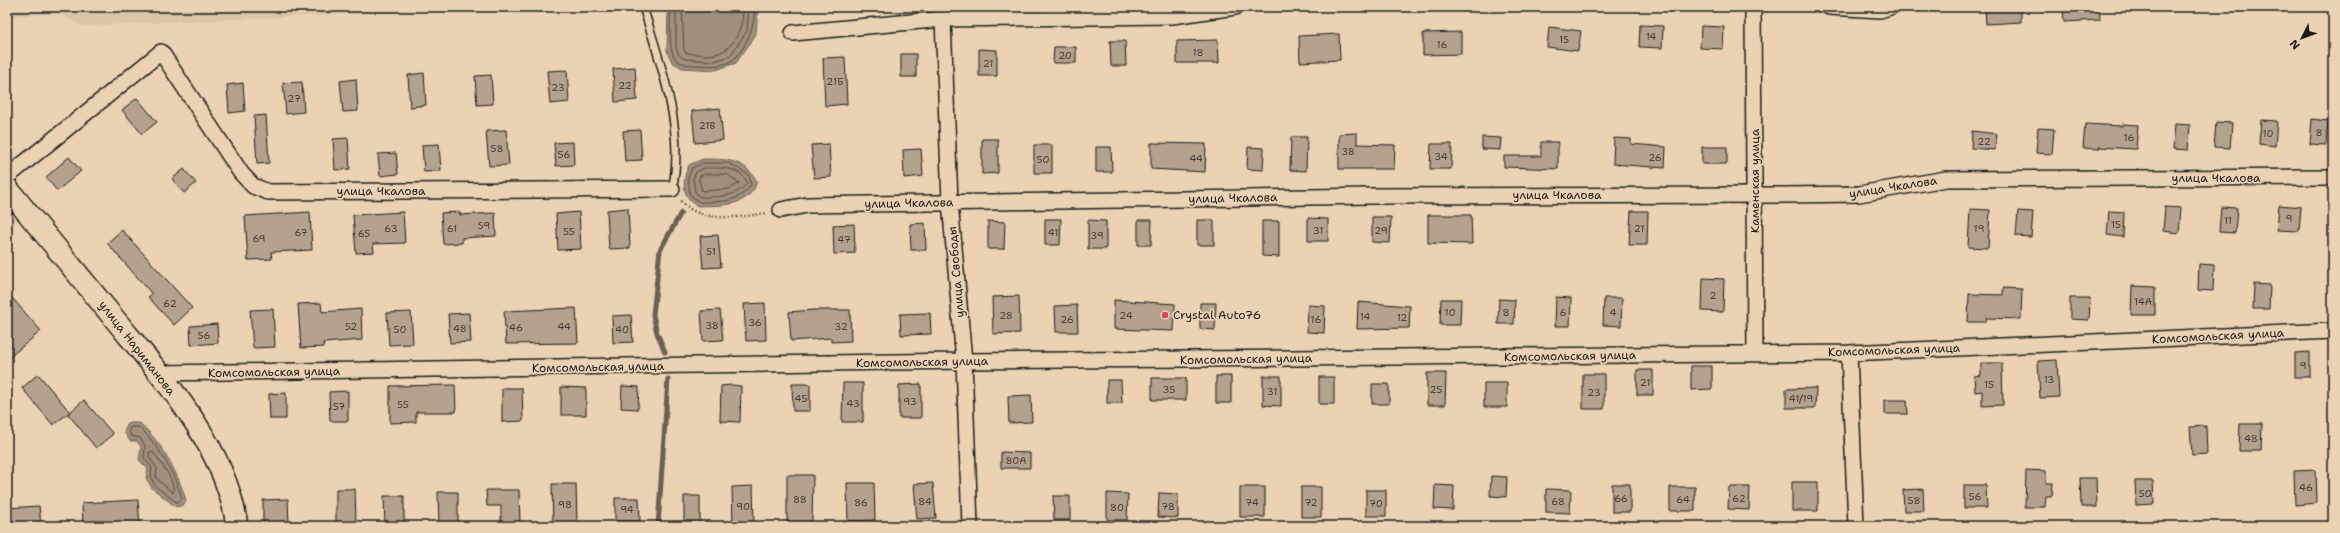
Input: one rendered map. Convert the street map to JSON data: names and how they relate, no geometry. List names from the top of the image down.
{
  "streets": {
    "main road": ["улица Нариманова"],
    "street": [
      "улица Чкалова",
      "Каменская улица",
      "улица Свободы",
      "Комсомольская улица"
    ]
  },
  "crossings": [
    ["улица Чкалова", "Каменская улица"],
    ["улица Чкалова", "улица Свободы"],
    ["Каменская улица", "Комсомольская улица"],
    ["улица Свободы", "Комсомольская улица"],
    ["Комсомольская улица", "улица Нариманова"]
  ],
  "places": ["Crystal Auto76"],
  "house_numbers": [
    "14",
    "15",
    "16",
    "18",
    "20",
    "21",
    "21Б",
    "22",
    "23",
    "27",
    "21В",
    "8",
    "10",
    "16",
    "22",
    "58",
    "38",
    "56",
    "34",
    "26",
    "44",
    "50",
    "9",
    "11",
    "15",
    "59",
    "63",
    "61",
    "21",
    "19",
    "31",
    "29",
    "55",
    "67",
    "41",
    "65",
    "39",
    "69",
    "47",
    "51",
    "2",
    "14А",
    "62",
    "10",
    "8",
    "6",
    "4",
    "28",
    "24",
    "14",
    "12",
    "26",
    "16",
    "36",
    "38",
    "52",
    "44",
    "32",
    "46",
    "48",
    "50",
    "40",
    "56",
    "9",
    "13",
    "21",
    "15",
    "35",
    "25",
    "31",
    "23",
    "45",
    "41/19",
    "93",
    "43",
    "55",
    "57",
    "48",
    "80А",
    "46",
    "50",
    "56",
    "66",
    "62",
    "88",
    "64",
    "58",
    "84",
    "68",
    "86",
    "74",
    "72",
    "70",
    "98",
    "90",
    "78",
    "80",
    "94"
  ],
  "north": "bottom left"
}
